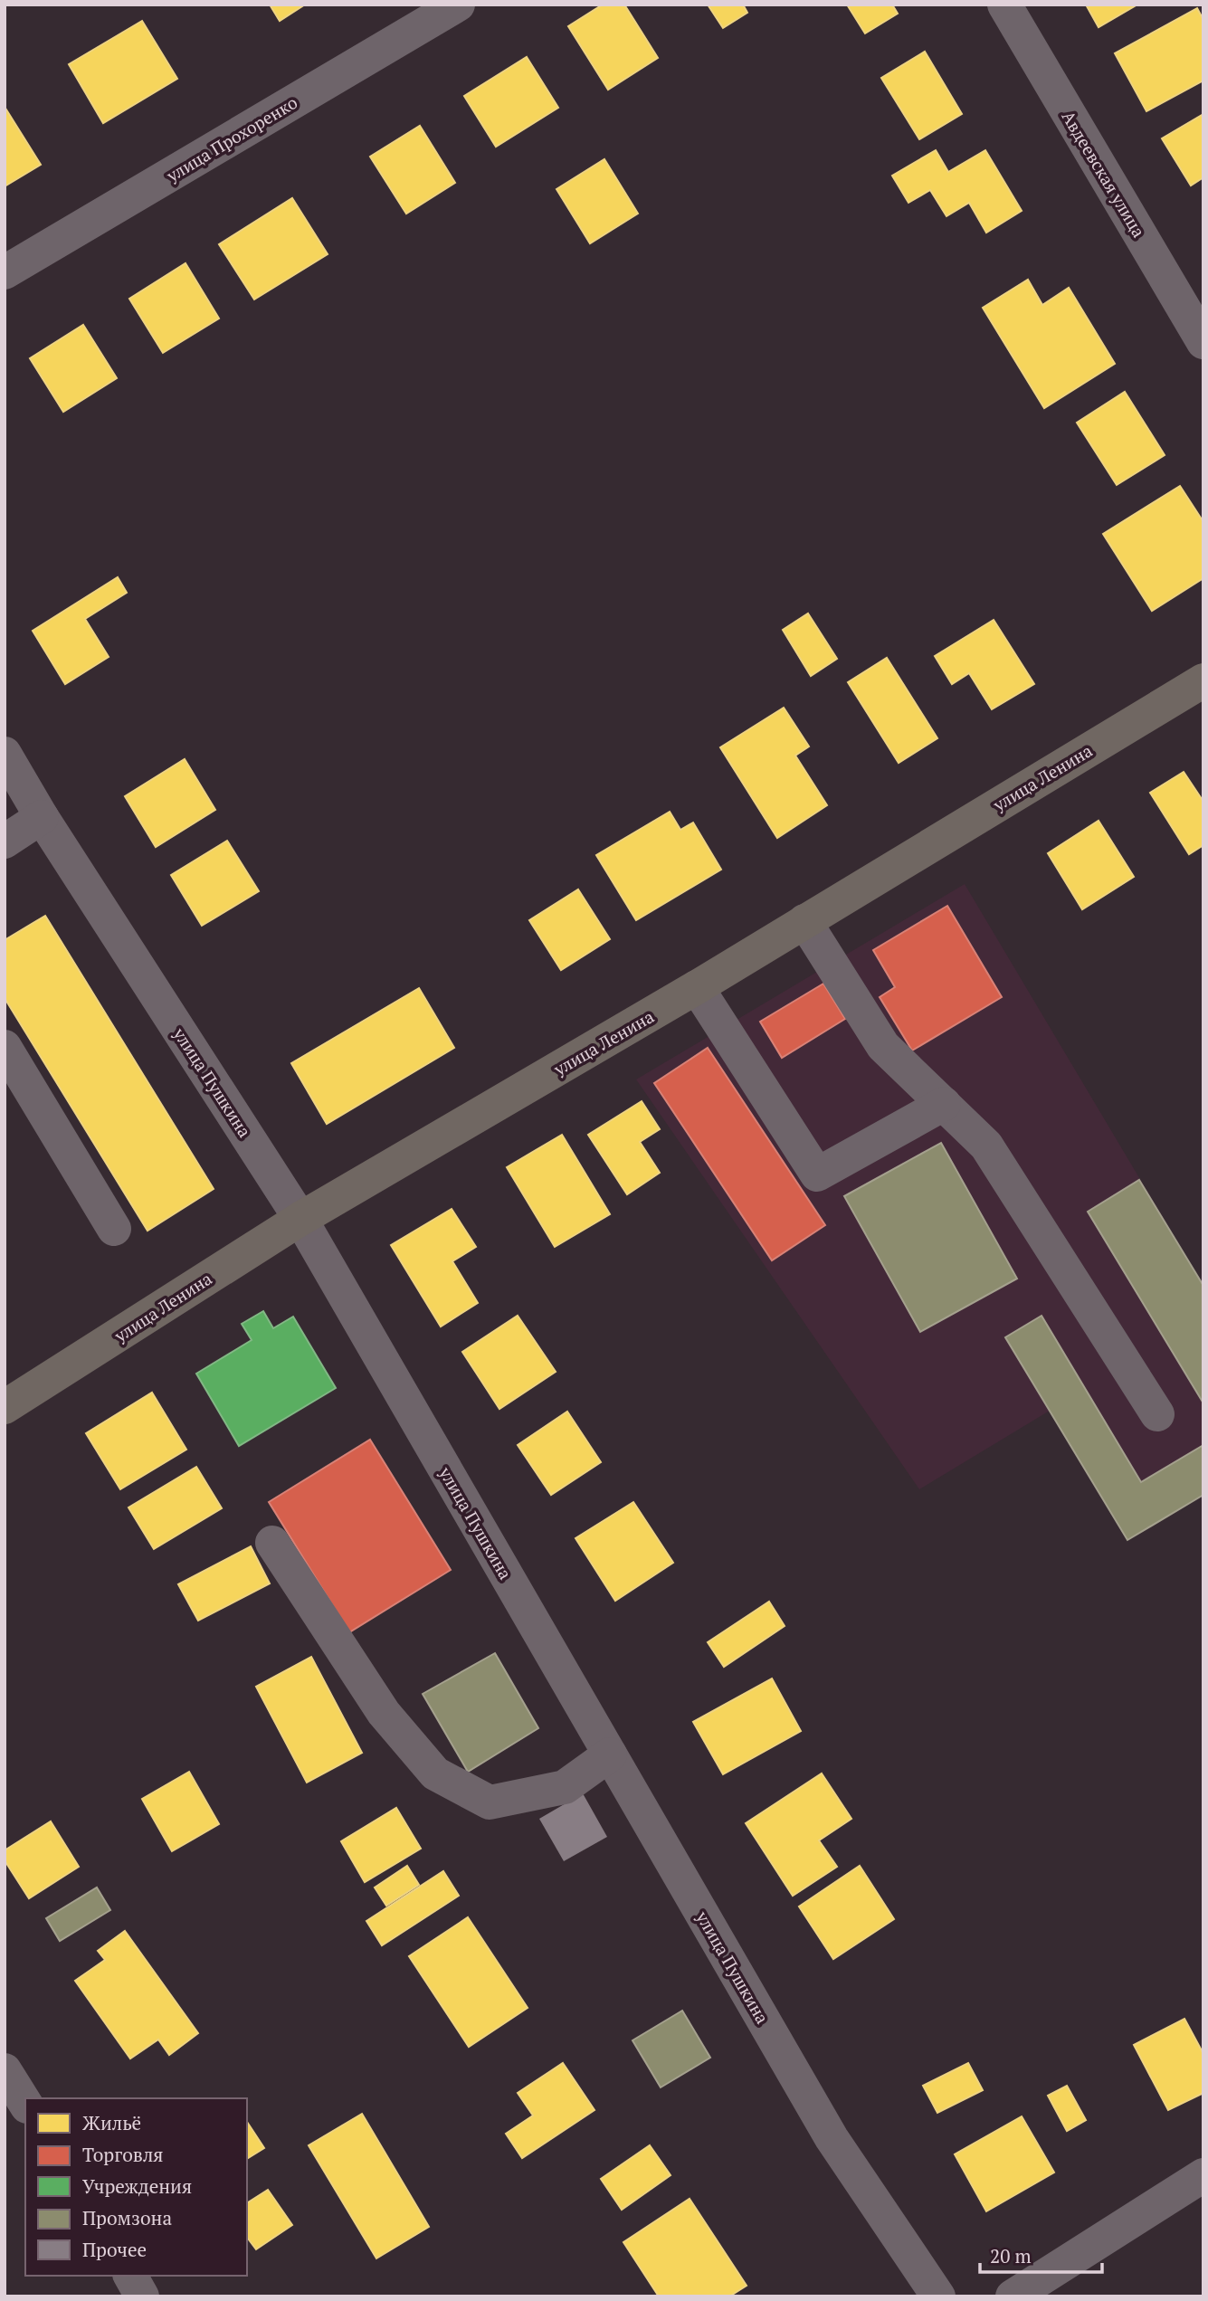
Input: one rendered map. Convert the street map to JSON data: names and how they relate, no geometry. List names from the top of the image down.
{
  "streets": {
    "main road": ["улица Ленина"],
    "street": ["улица Прохоренко", "Авдеевская улица", "улица Пушкина"]
  },
  "crossings": [
    ["улица Ленина", "улица Пушкина"]
  ],
  "legend": [
    "Жильё",
    "Торговля",
    "Учреждения",
    "Промзона",
    "Прочее"
  ],
  "scale_bar": "20 m"
}
